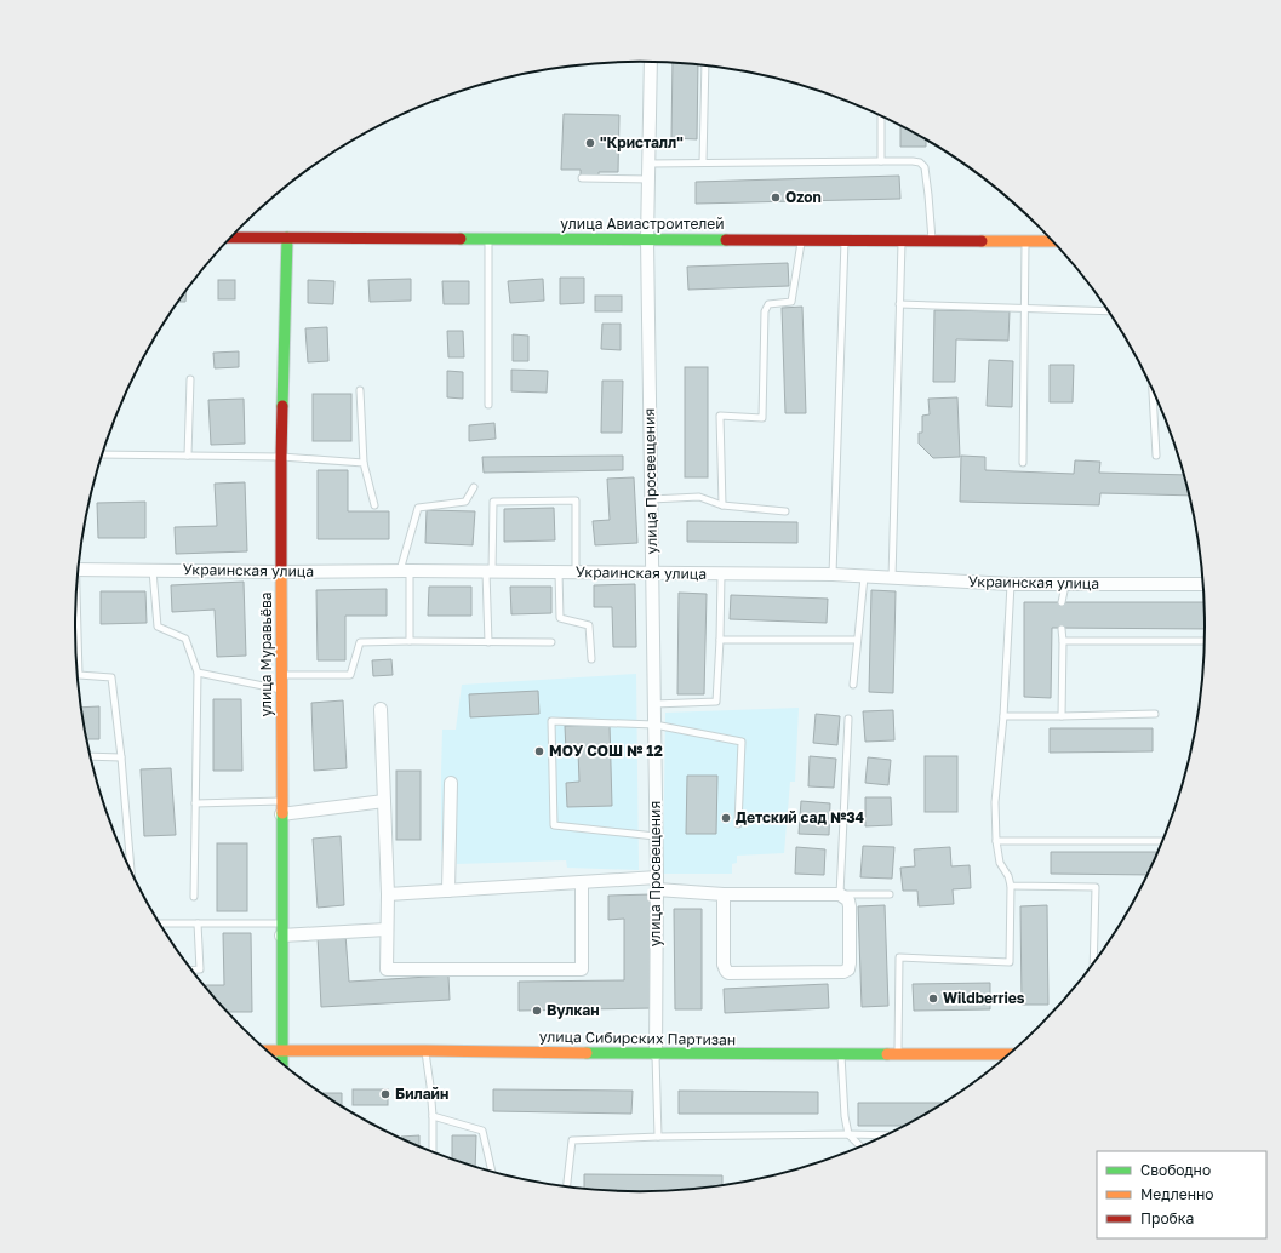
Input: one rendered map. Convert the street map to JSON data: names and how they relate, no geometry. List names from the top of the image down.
{
  "streets": {
    "street": [
      "улица Авиастроителей",
      "улица Просвещения",
      "Украинская улица",
      "улица Муравьёва",
      "улица Сибирских Партизан"
    ]
  },
  "crossings": [
    ["улица Авиастроителей", "улица Просвещения"],
    ["улица Авиастроителей", "улица Муравьёва"],
    ["улица Просвещения", "Украинская улица"],
    ["улица Просвещения", "улица Сибирских Партизан"],
    ["Украинская улица", "улица Муравьёва"],
    ["улица Муравьёва", "улица Сибирских Партизан"]
  ],
  "places": [
    "\"Кристалл\"",
    "Ozon",
    "МОУ СОШ № 12",
    "Детский сад №34",
    "Wildberries",
    "Вулкан",
    "Билайн"
  ],
  "legend": ["Свободно", "Медленно", "Пробка"]
}
